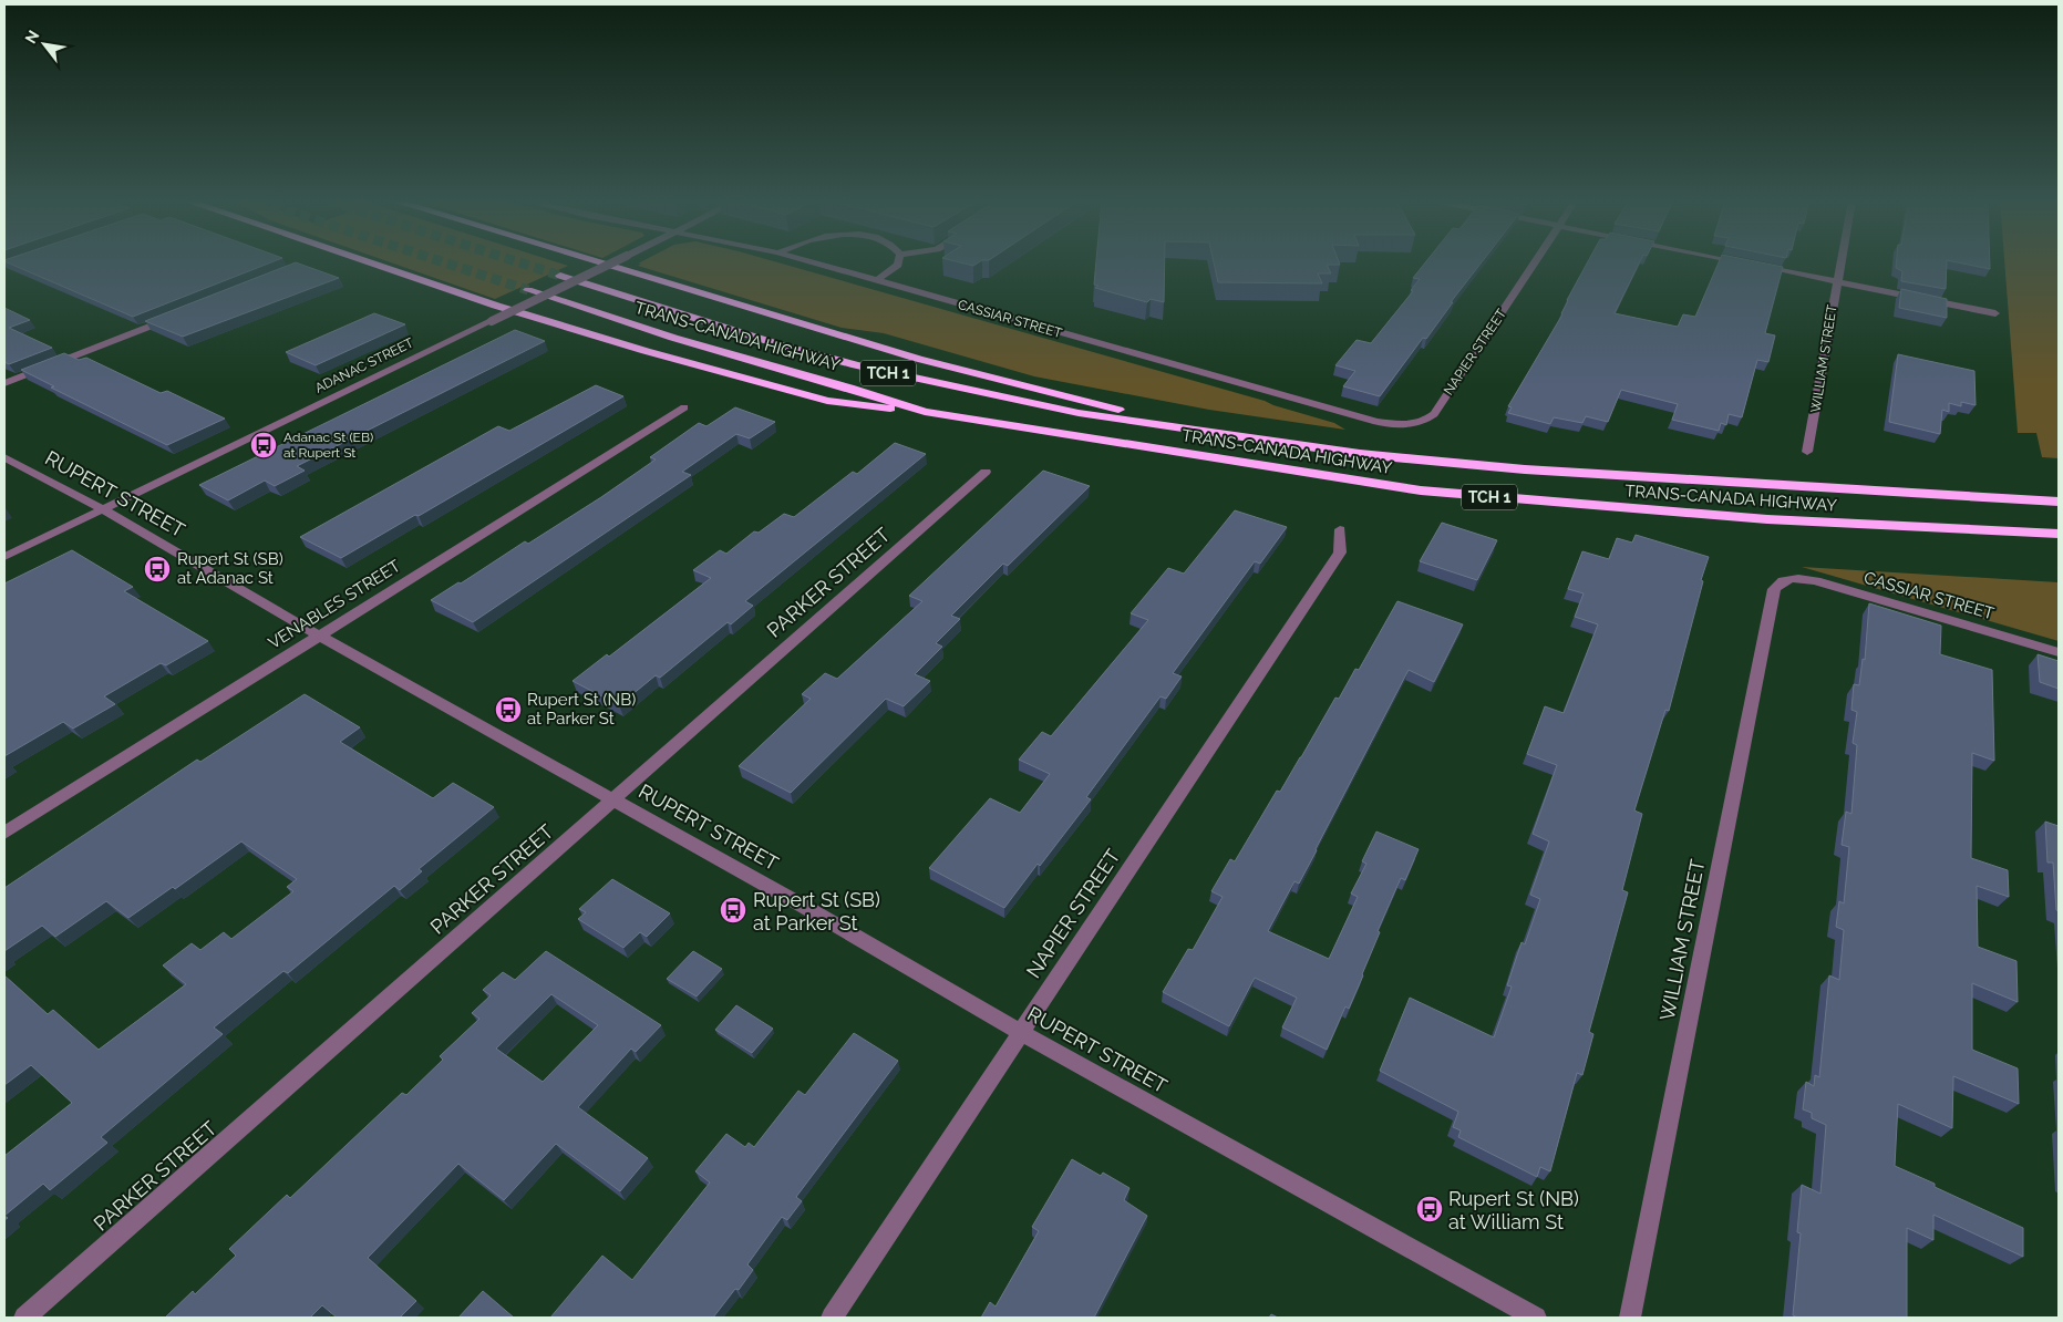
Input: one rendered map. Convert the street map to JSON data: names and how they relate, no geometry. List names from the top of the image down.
{
  "streets": {
    "highway": ["TRANS-CANADA HIGHWAY", "TCH 1"],
    "street": [
      "CASSIAR STREET",
      "NAPIER STREET",
      "WILLIAM STREET",
      "ADANAC STREET",
      "RUPERT STREET",
      "PARKER STREET",
      "VENABLES STREET"
    ]
  },
  "crossings": [
    ["CASSIAR STREET", "NAPIER STREET"],
    ["CASSIAR STREET", "WILLIAM STREET"],
    ["NAPIER STREET", "RUPERT STREET"],
    ["ADANAC STREET", "RUPERT STREET"],
    ["RUPERT STREET", "PARKER STREET"],
    ["RUPERT STREET", "VENABLES STREET"]
  ],
  "places": {
    "bus stop": [
      "Adanac St (EB) at Rupert St",
      "Rupert St (SB) at Adanac St",
      "Rupert St (NB) at Parker St",
      "Rupert St (SB) at Parker St",
      "Rupert St (NB) at William St"
    ]
  },
  "north": "top left"
}
